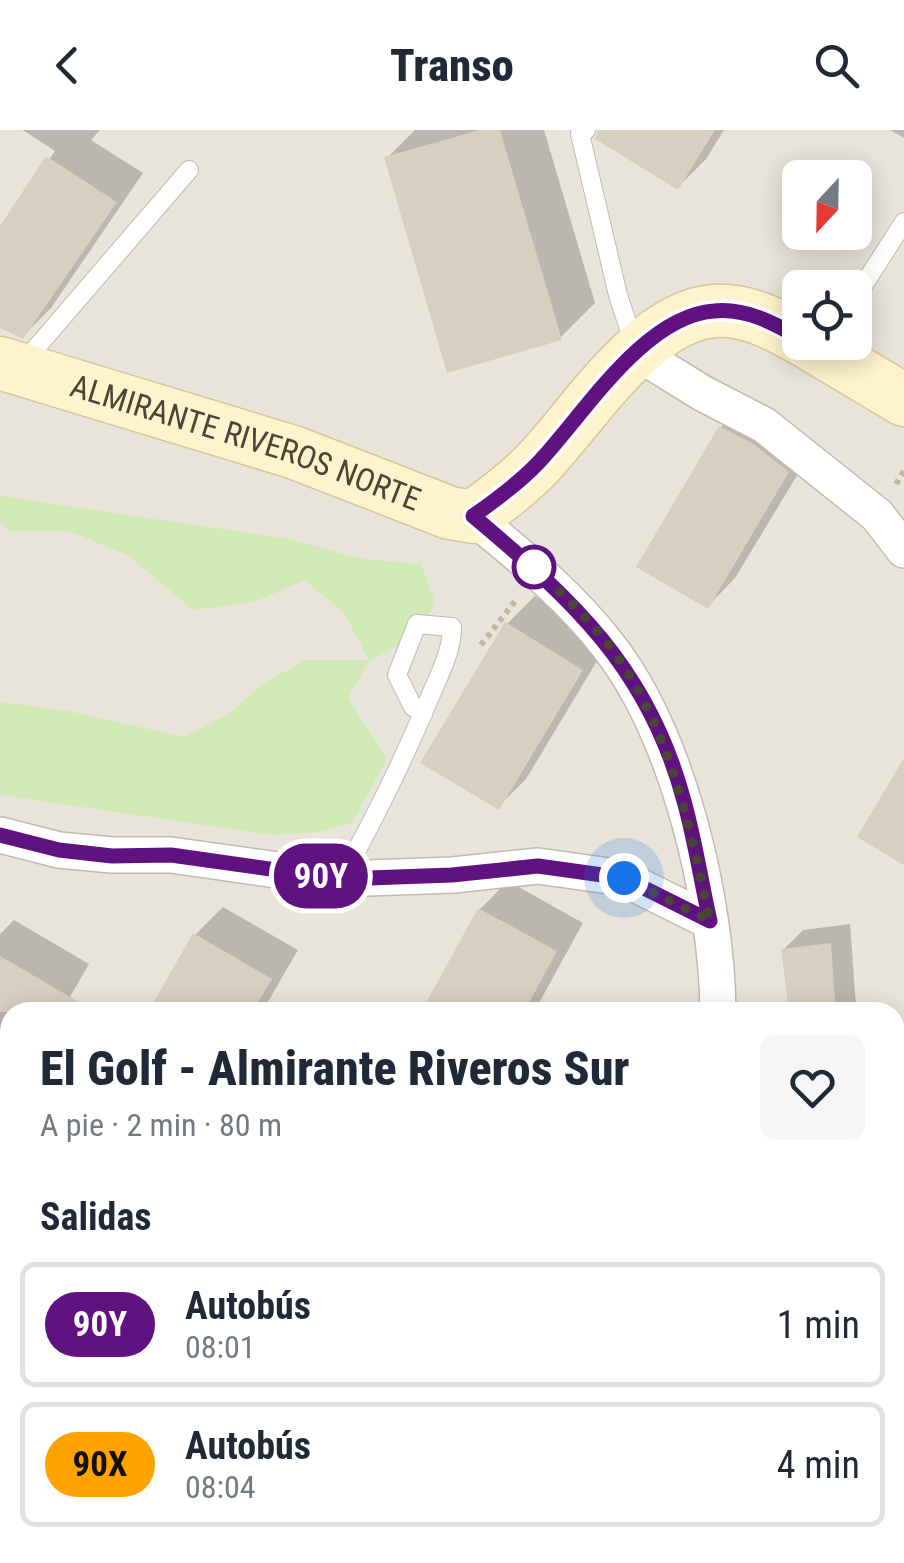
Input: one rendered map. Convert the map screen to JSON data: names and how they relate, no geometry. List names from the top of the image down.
{
  "streets": {
    "street": ["ALMIRANTE RIVEROS NORTE"]
  },
  "lines": ["bus line 90Y"],
  "north": "bottom",
  "page": {
    "header": "Transo",
    "on_map": "90Y",
    "heading": [
      ["El Golf - Almirante Riveros Sur", "A pie · 2 min · 80 m"],
      "Salidas"
    ],
    "list": [
      {
        "mark": "90Y",
        "name": "Autobús",
        "note": "08:01",
        "value": "1 min"
      },
      {
        "mark": "90X",
        "name": "Autobús",
        "note": "08:04",
        "value": "4 min"
      }
    ]
  }
}
